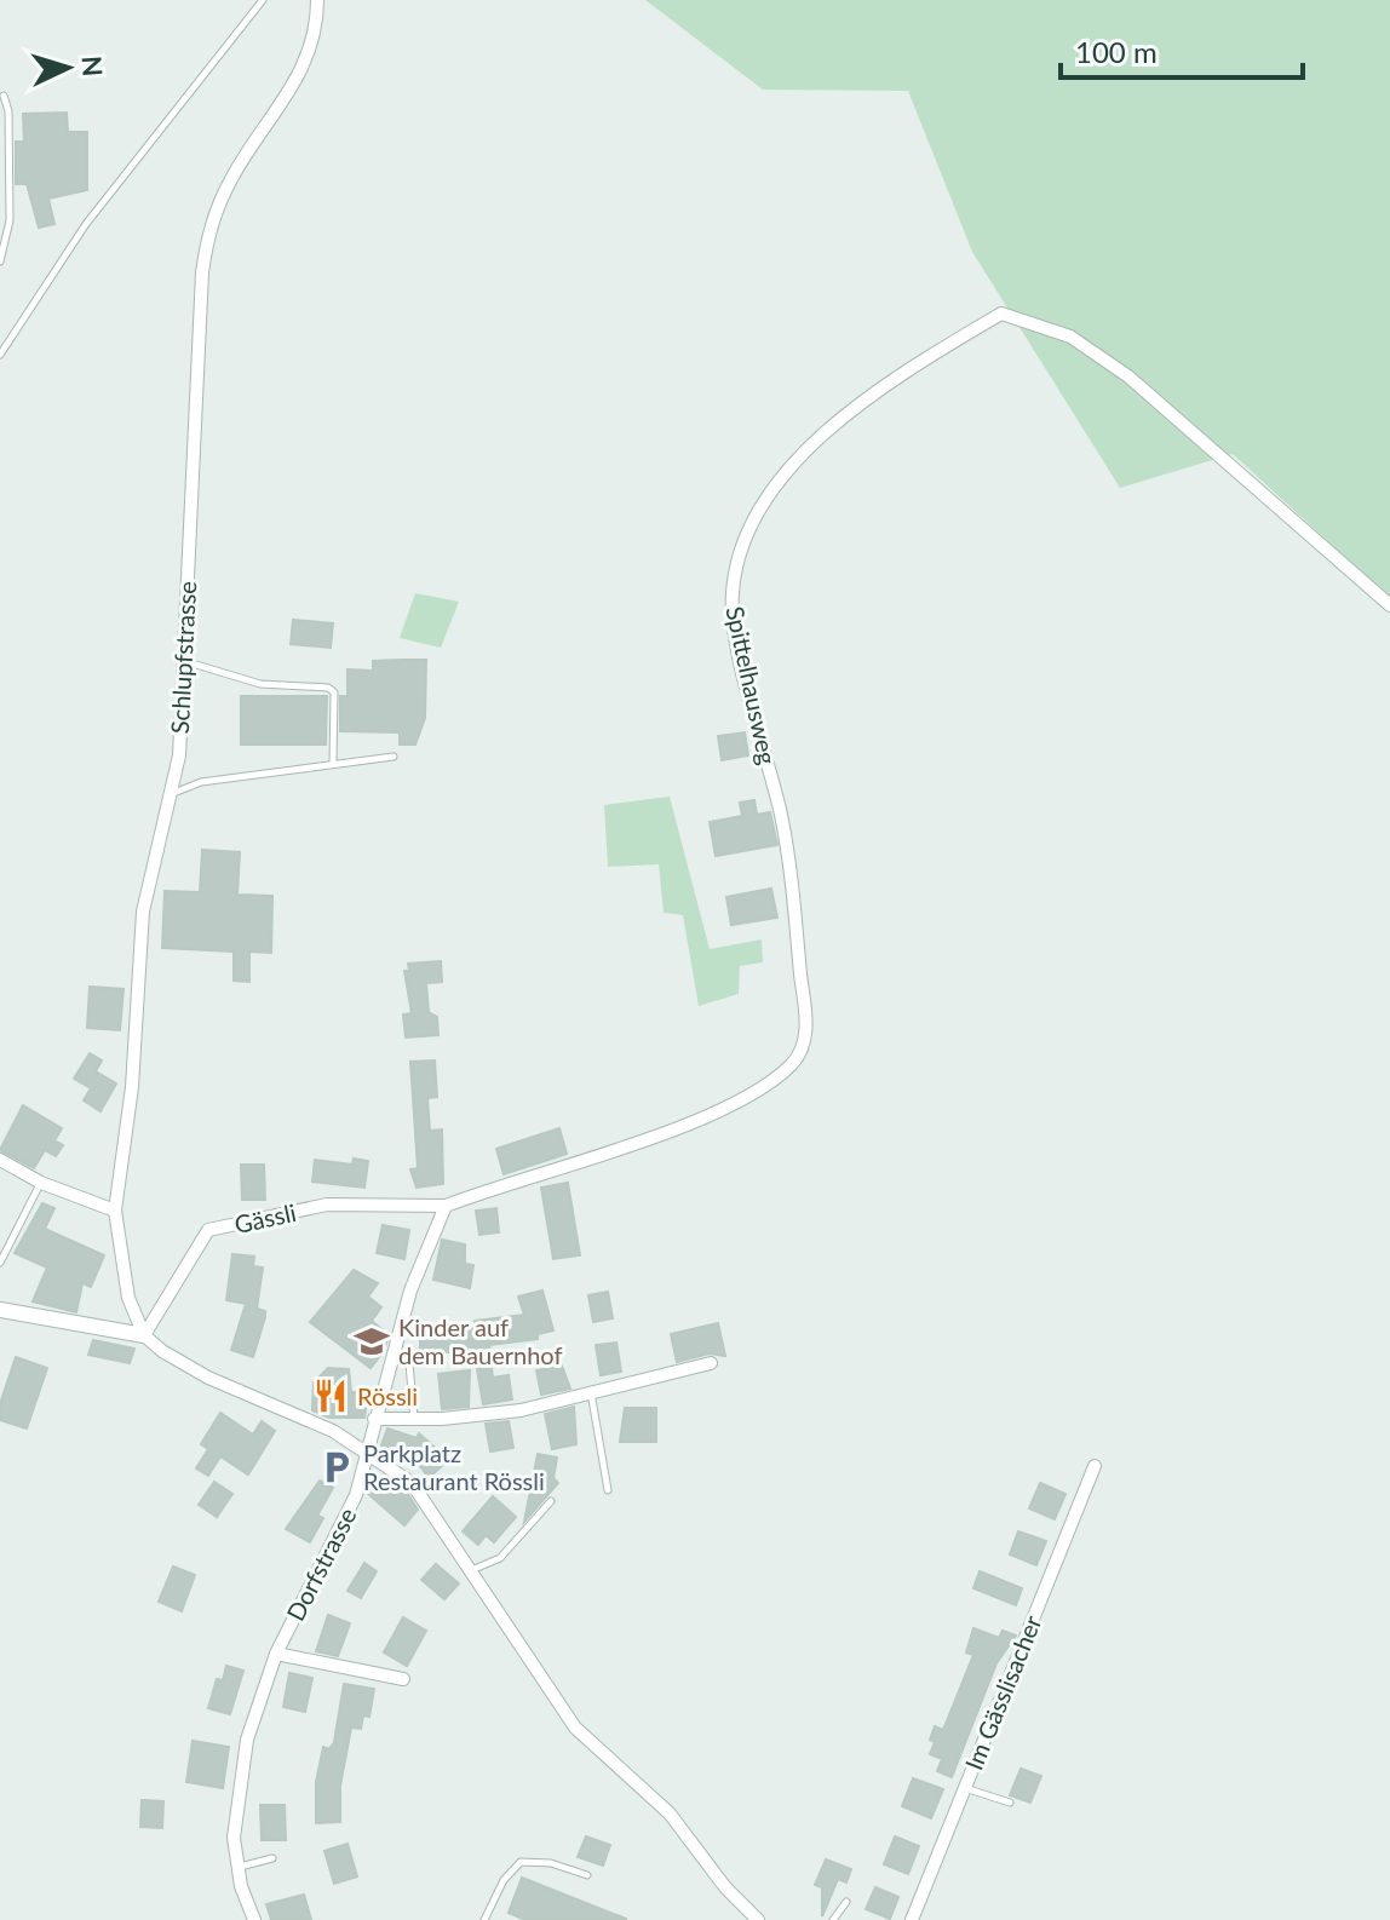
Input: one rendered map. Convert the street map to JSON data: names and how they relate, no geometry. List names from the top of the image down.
{
  "streets": {
    "street": [
      "Schlupfstrasse",
      "Spittelhausweg",
      "Gässli",
      "Dorfstrasse",
      "Im Gässlisacher"
    ]
  },
  "crossings": [
    ["Schlupfstrasse", "Gässli"],
    ["Spittelhausweg", "Gässli"]
  ],
  "places": {
    "school or university": ["Kinder auf dem Bauernhof"],
    "restaurant": ["Rössli"],
    "parking": ["Parkplatz Restaurant Rössli"]
  },
  "scale_bar": "100 m",
  "north": "right"
}
